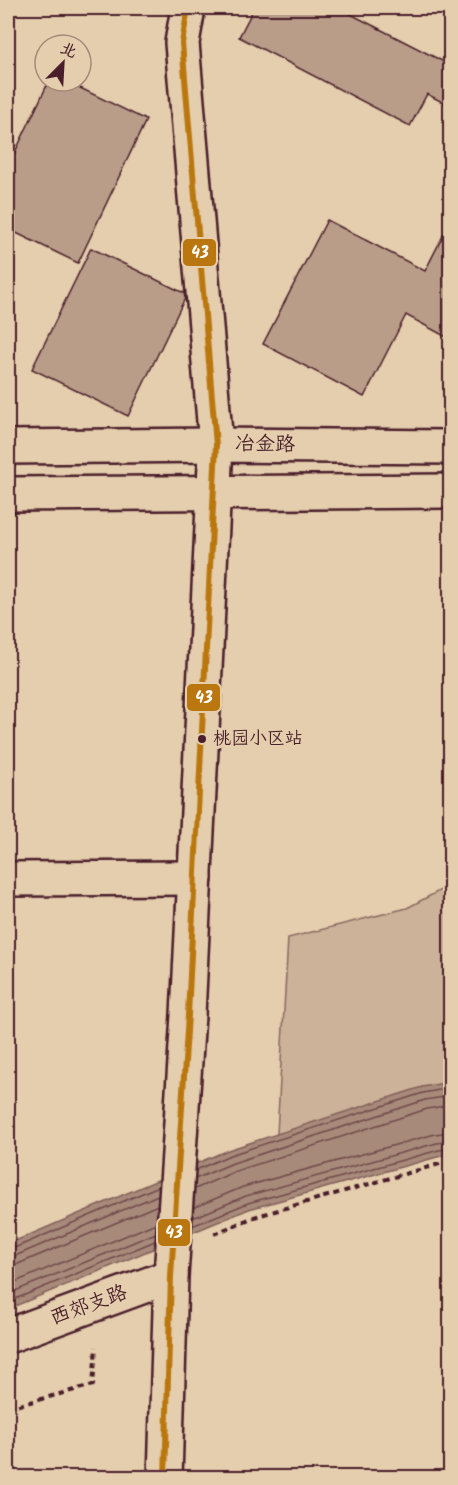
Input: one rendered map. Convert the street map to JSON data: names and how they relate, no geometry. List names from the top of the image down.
{
  "streets": {
    "street": ["冶金路", "西郊支路"]
  },
  "places": ["桃园小区站"],
  "lines": ["transit line 43"],
  "north": "top right"
}
